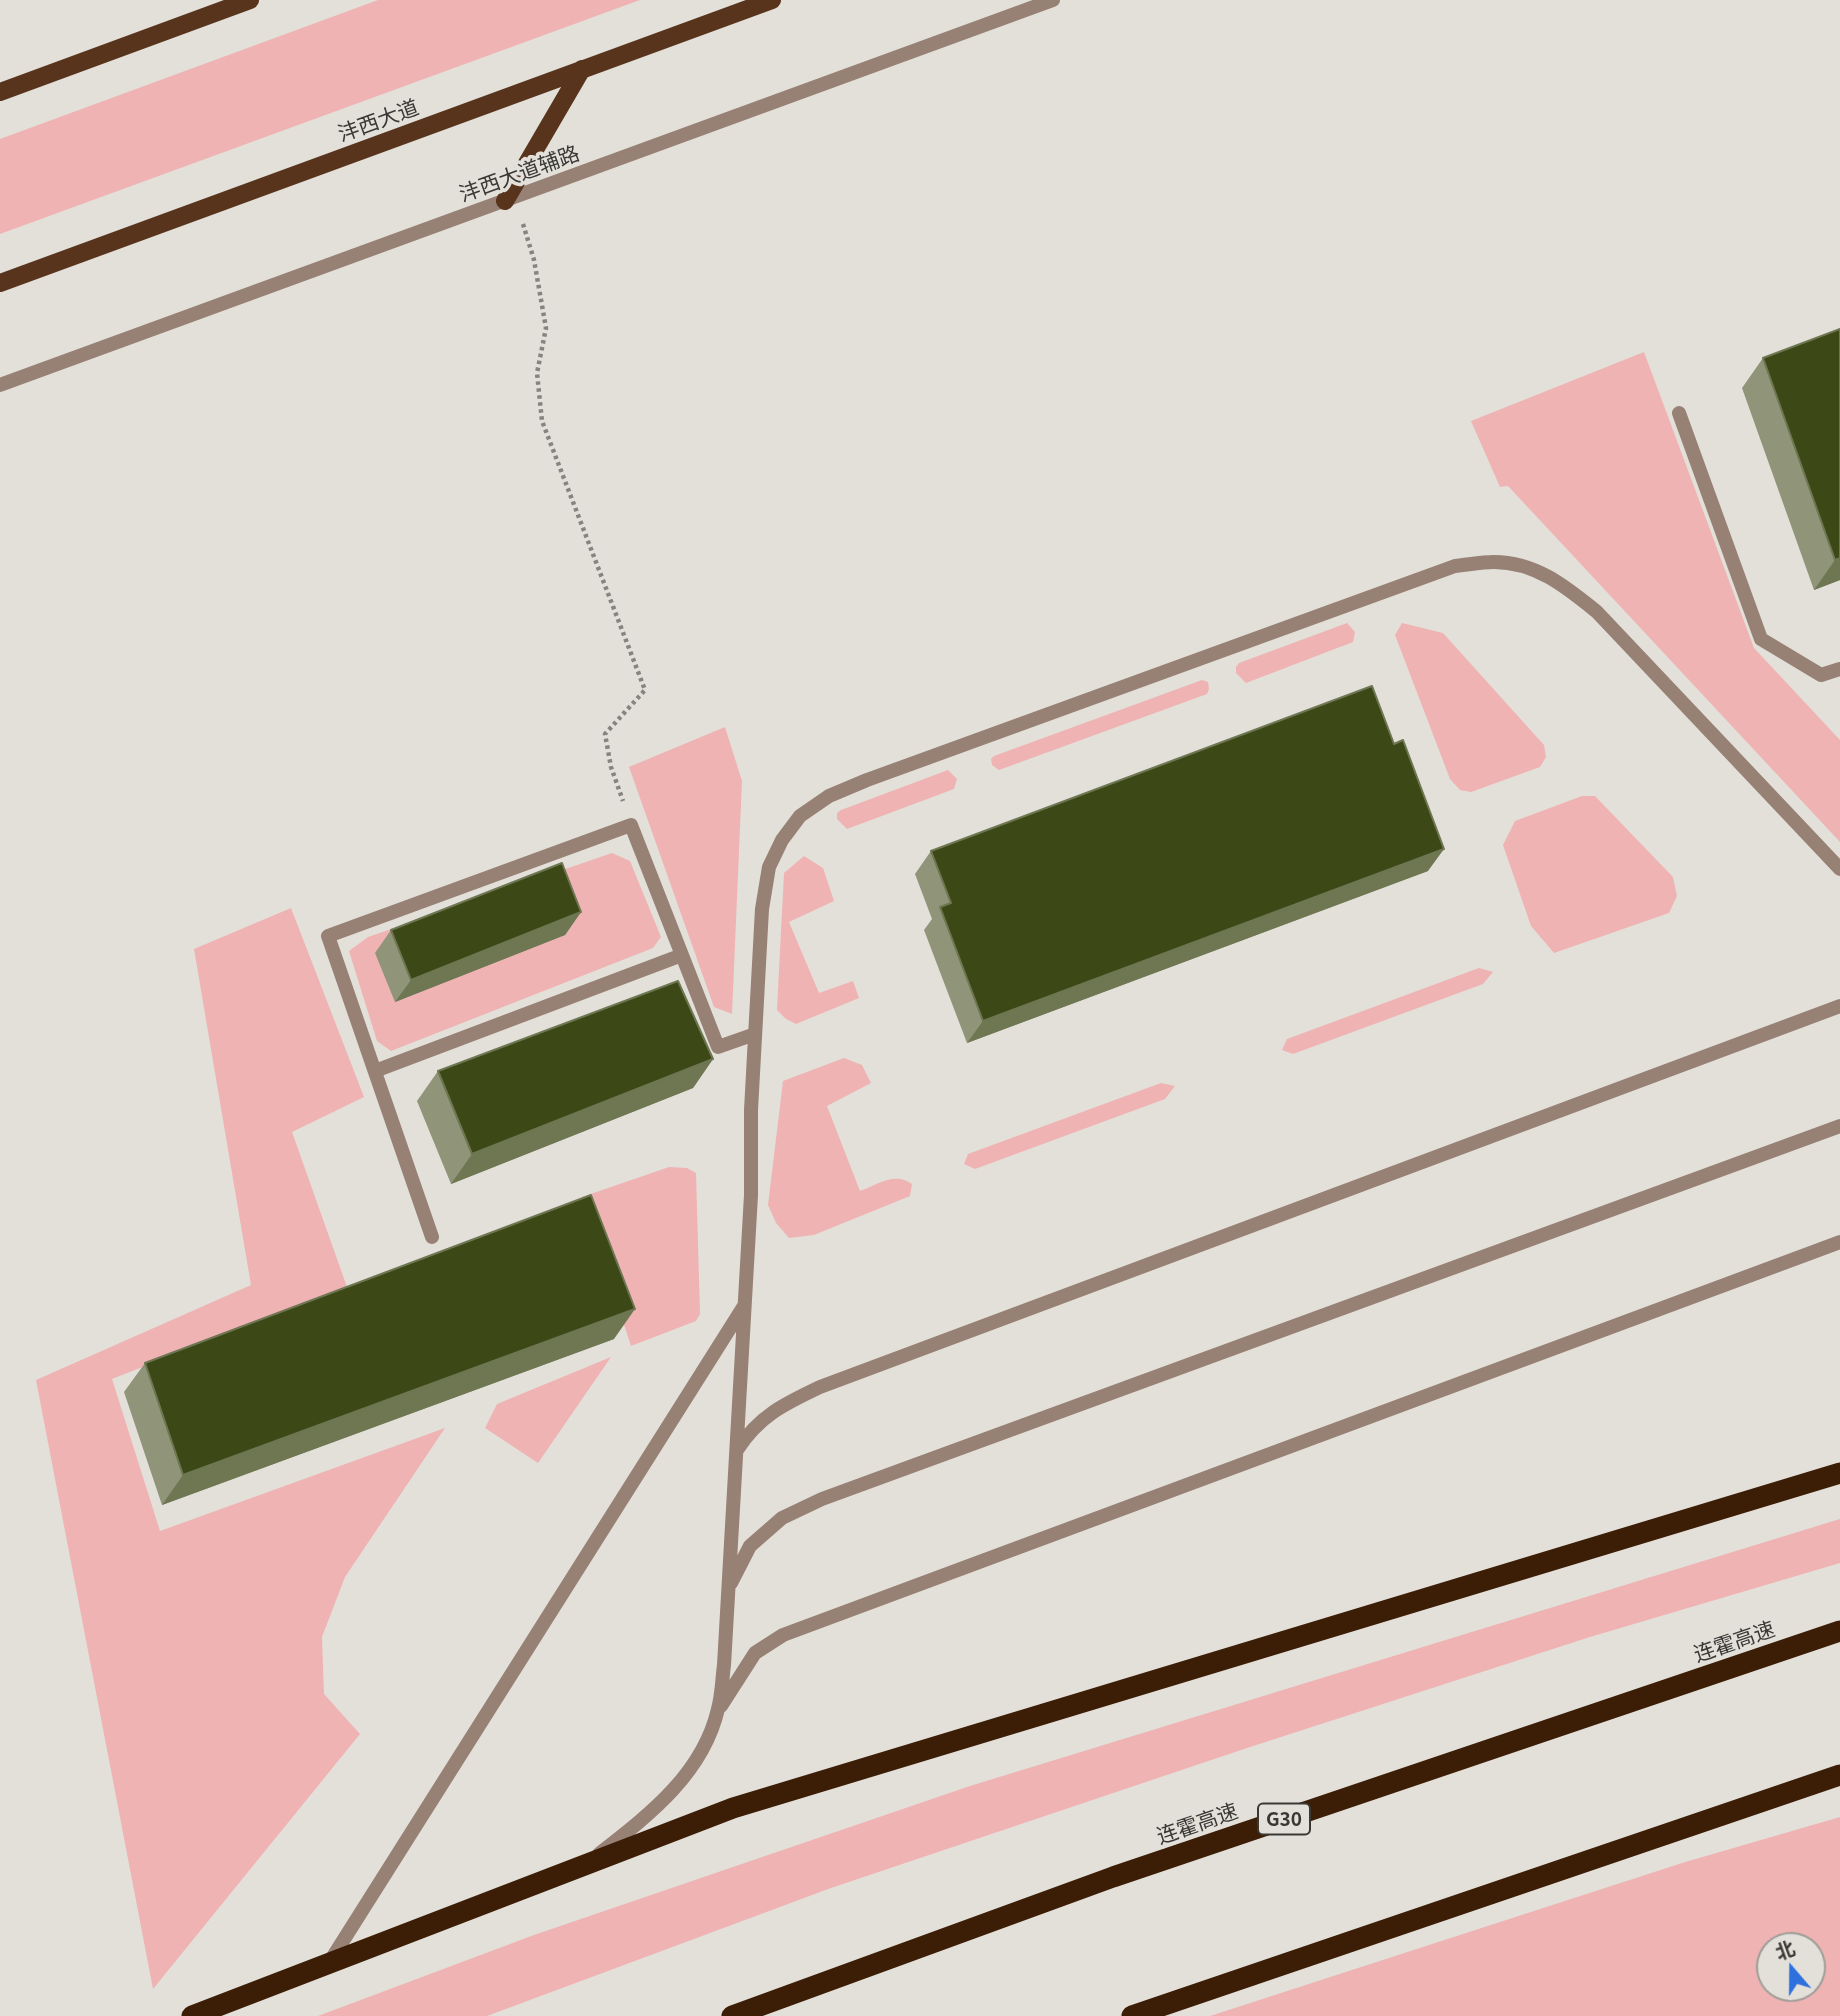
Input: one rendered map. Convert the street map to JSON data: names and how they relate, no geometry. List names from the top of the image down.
{
  "streets": {
    "highway": ["连霍高速", "G30"],
    "main road": ["沣西大道"],
    "street": ["沣西大道辅路"]
  },
  "north": "top"
}
